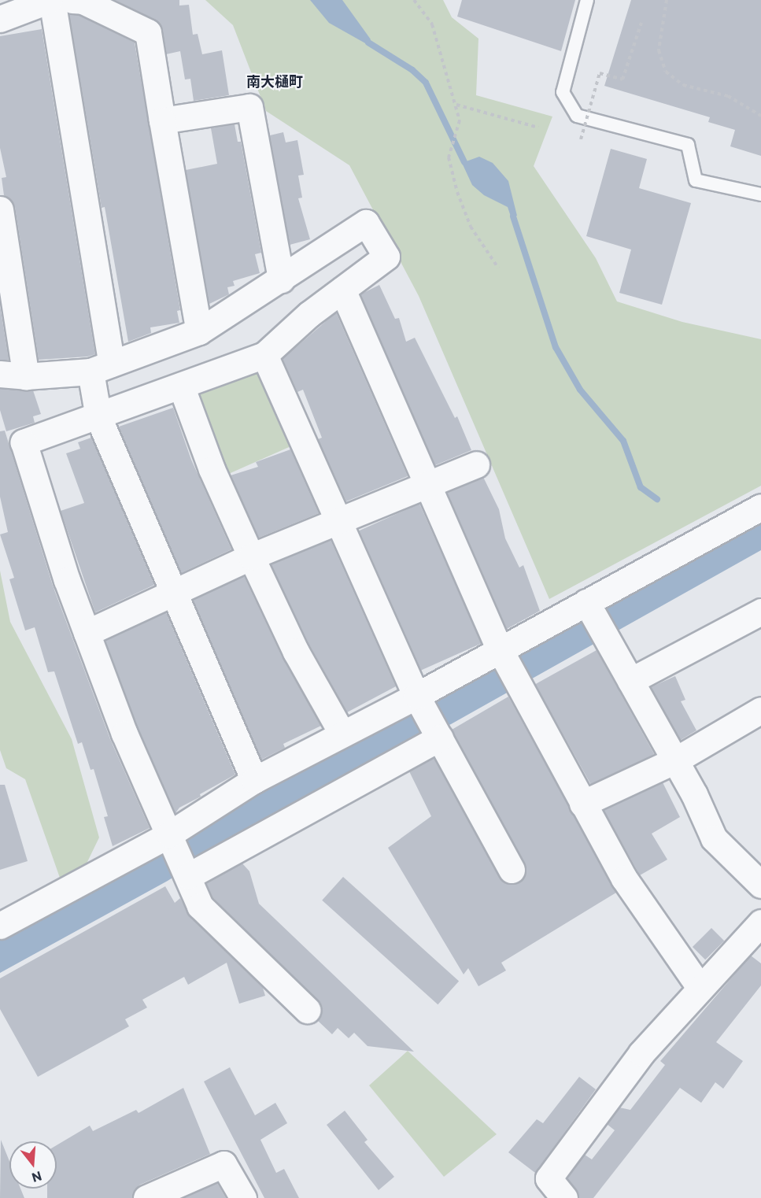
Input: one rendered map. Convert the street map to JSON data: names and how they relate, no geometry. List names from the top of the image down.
{
  "districts": ["南大樋町"],
  "north": "bottom"
}
